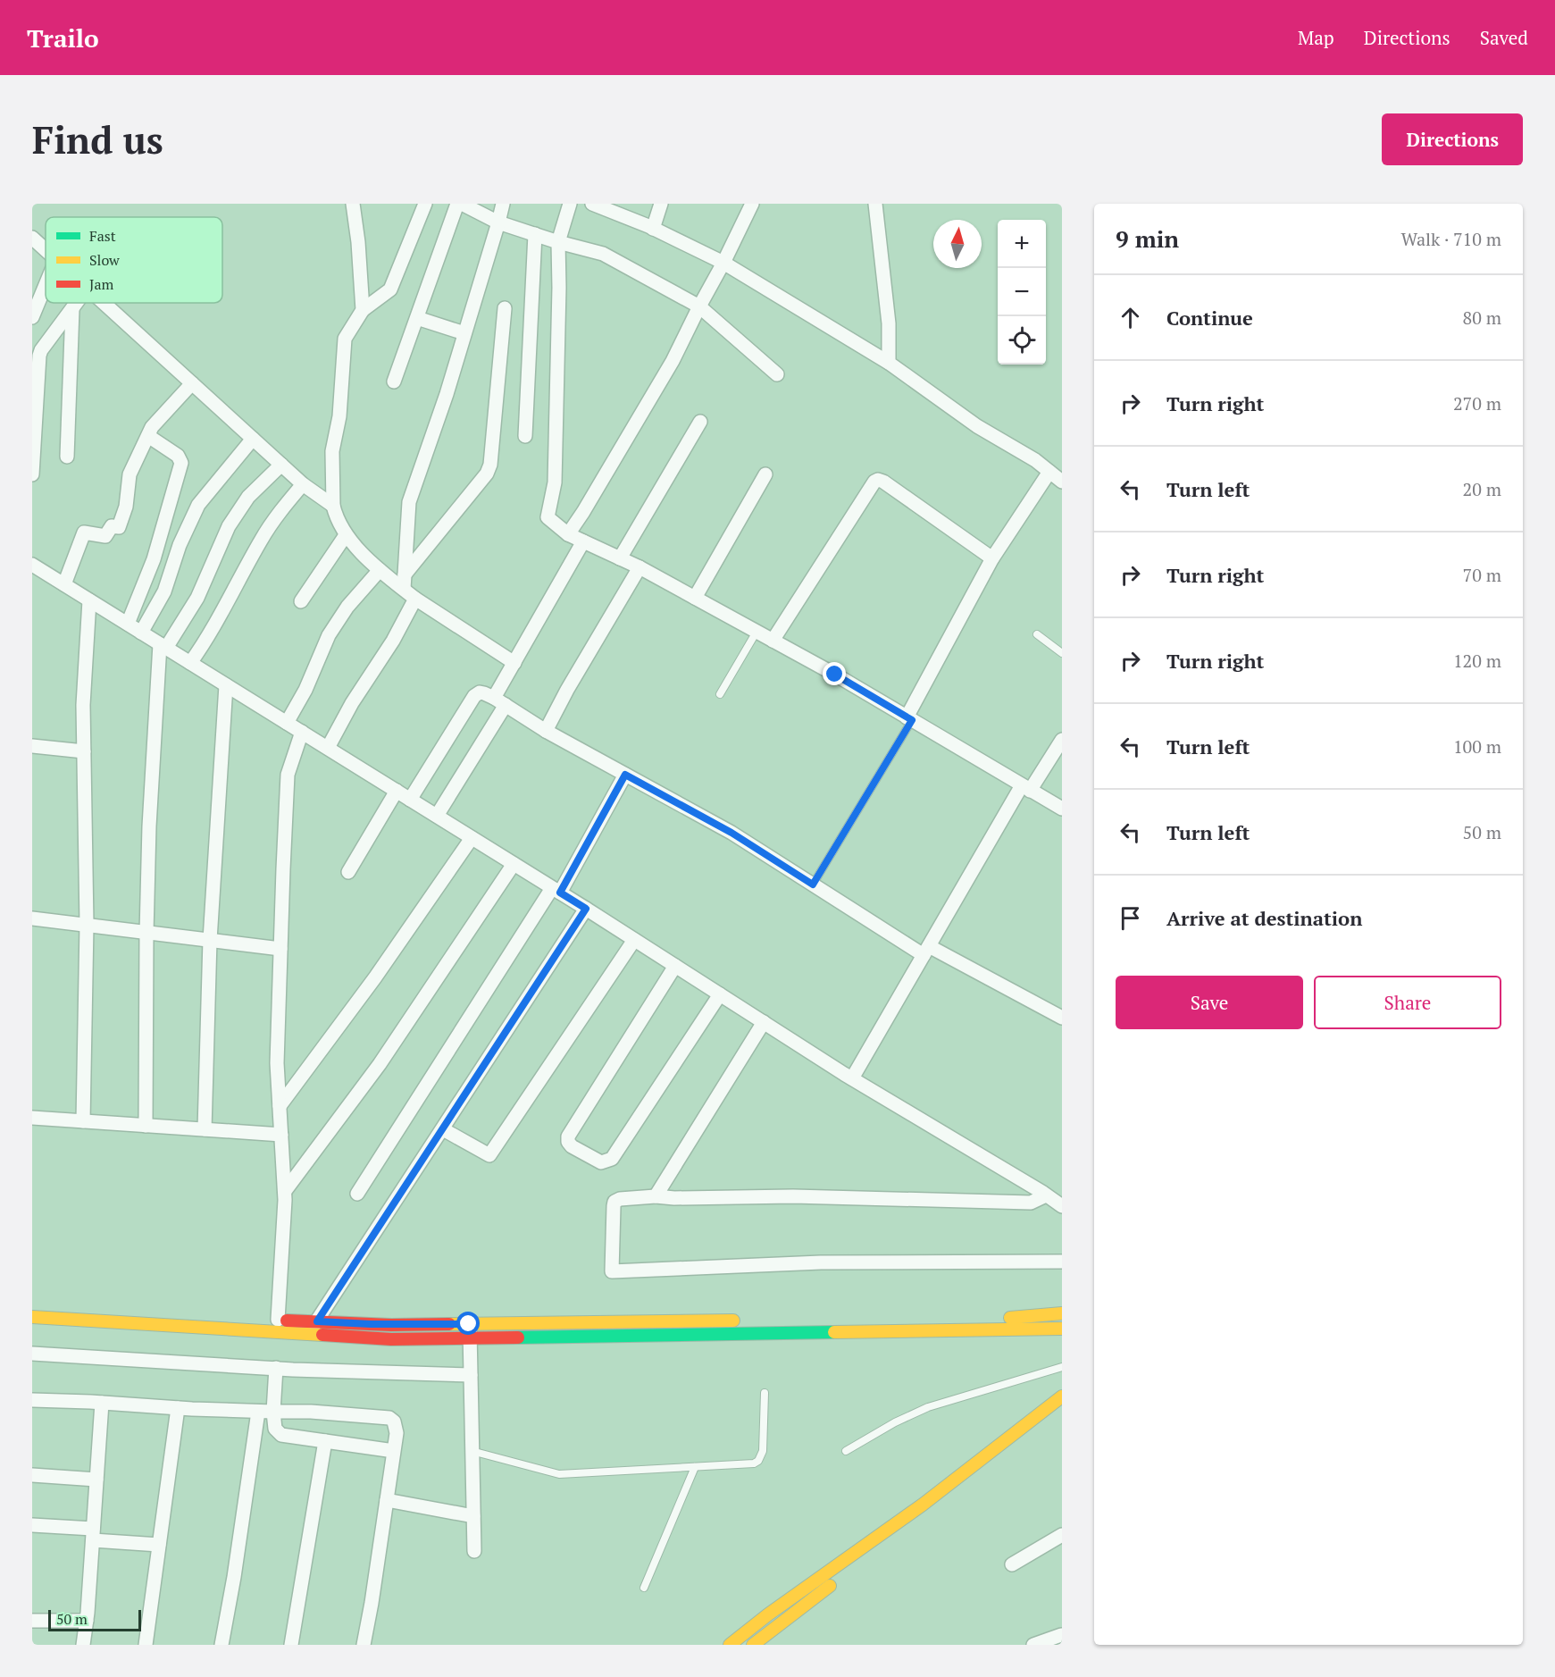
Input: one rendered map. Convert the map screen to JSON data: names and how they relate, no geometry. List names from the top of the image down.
{
  "legend": ["Fast", "Slow", "Jam"],
  "scale_bar": "50 m",
  "north": "top",
  "page": {
    "header": "Trailo",
    "nav": ["Map", "Directions", "Saved"],
    "buttons": [
      "Directions",
      ["Save", "Share"]
    ],
    "title": "Find us",
    "heading": ["9 min", "Walk · 710 m"],
    "map_buttons": ["+", "−"],
    "list": [
      ["Continue", "80 m"],
      ["Turn right", "270 m"],
      ["Turn left", "20 m"],
      ["Turn right", "70 m"],
      ["Turn right", "120 m"],
      ["Turn left", "100 m"],
      ["Turn left", "50 m"],
      "Arrive at destination"
    ],
    "scale": "50 m"
  }
}
